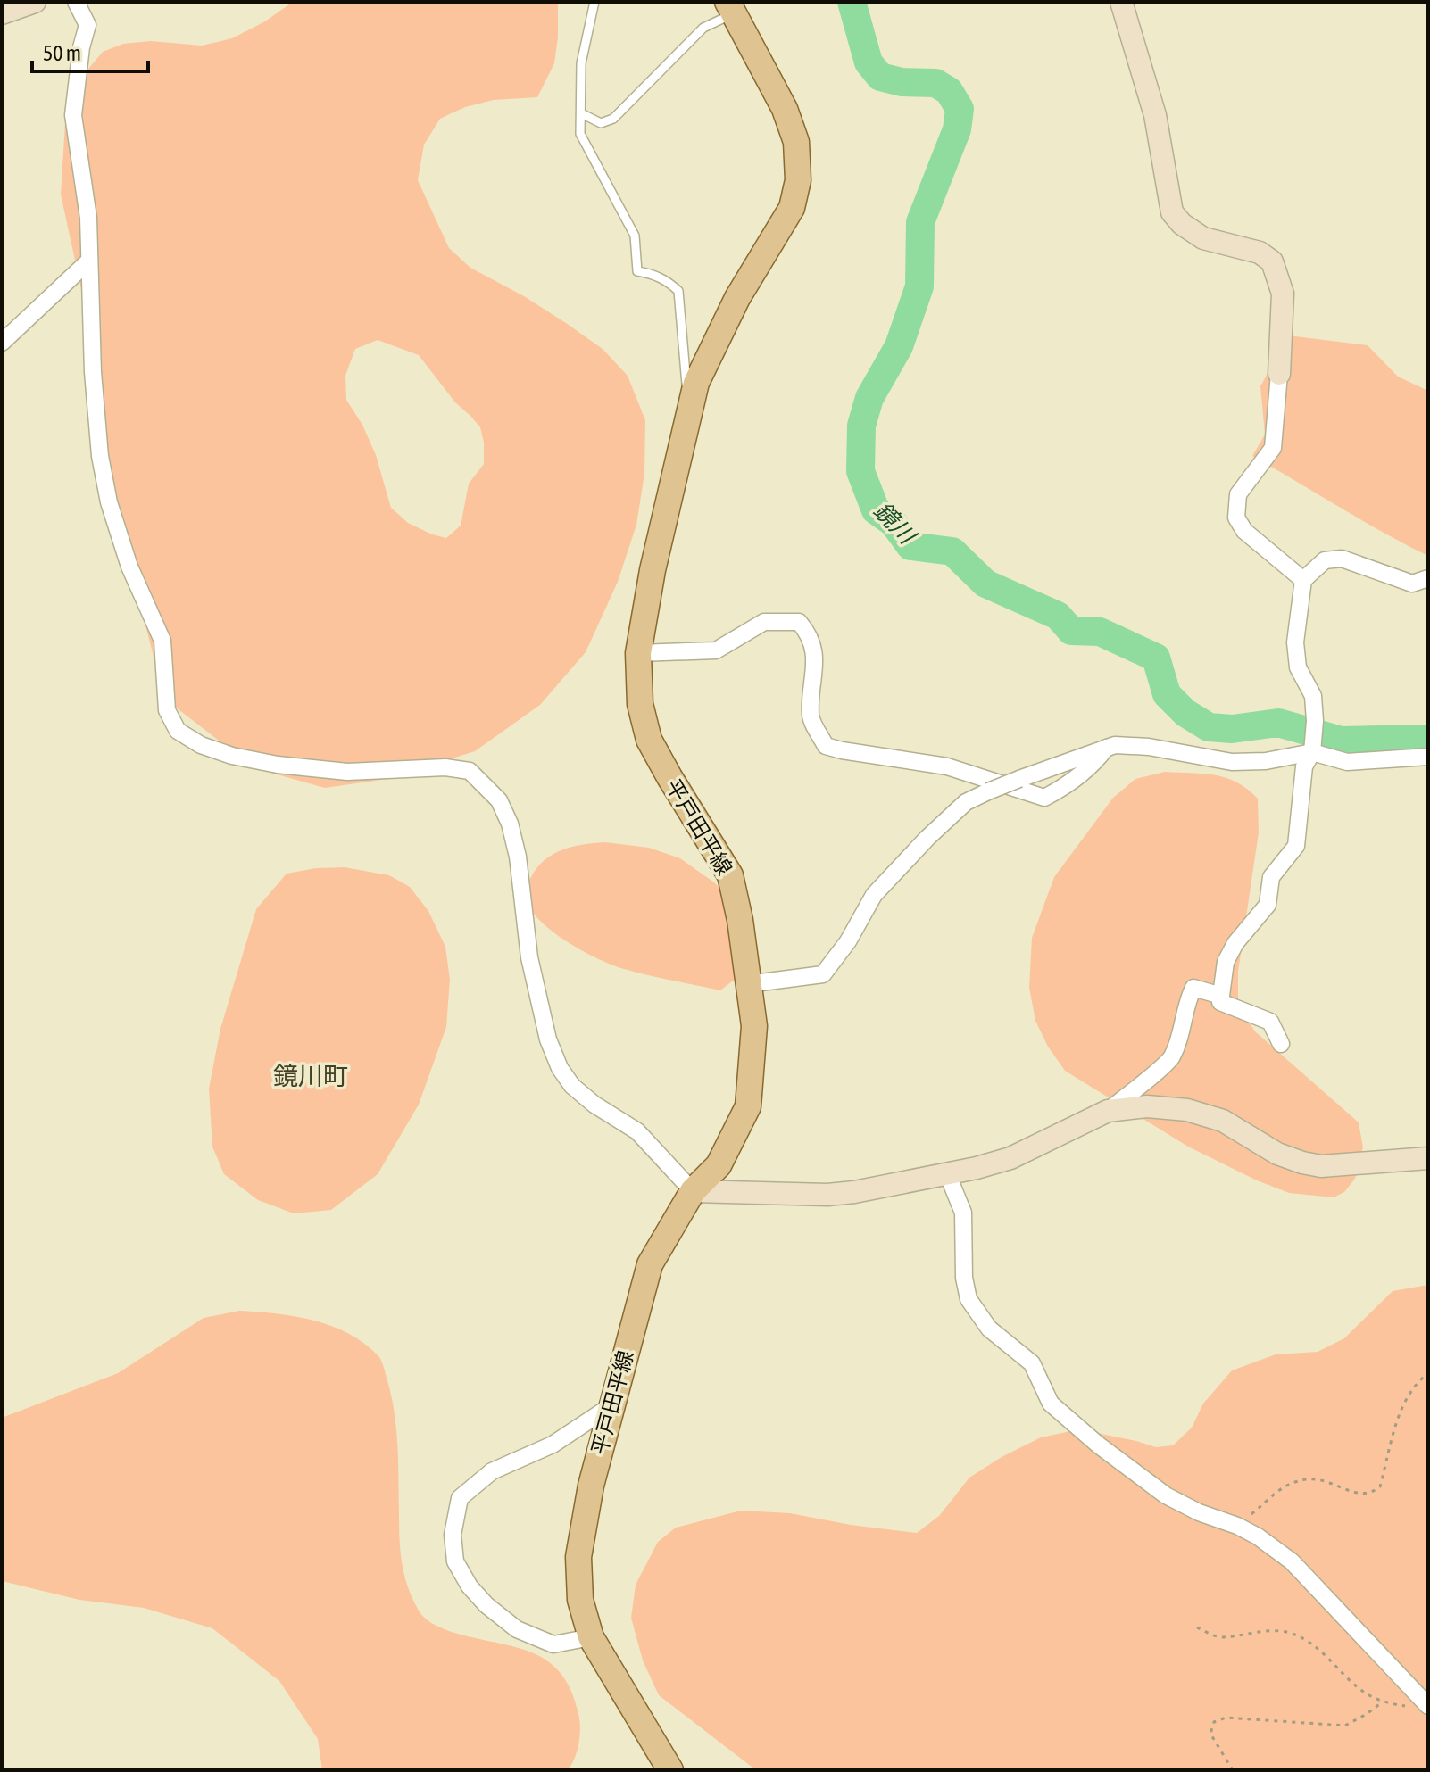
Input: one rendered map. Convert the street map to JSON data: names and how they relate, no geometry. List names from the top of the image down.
{
  "streets": {
    "main road": ["平戸田平線"]
  },
  "districts": ["鏡川町"],
  "water": ["鏡川"],
  "scale_bar": "50 m"
}
